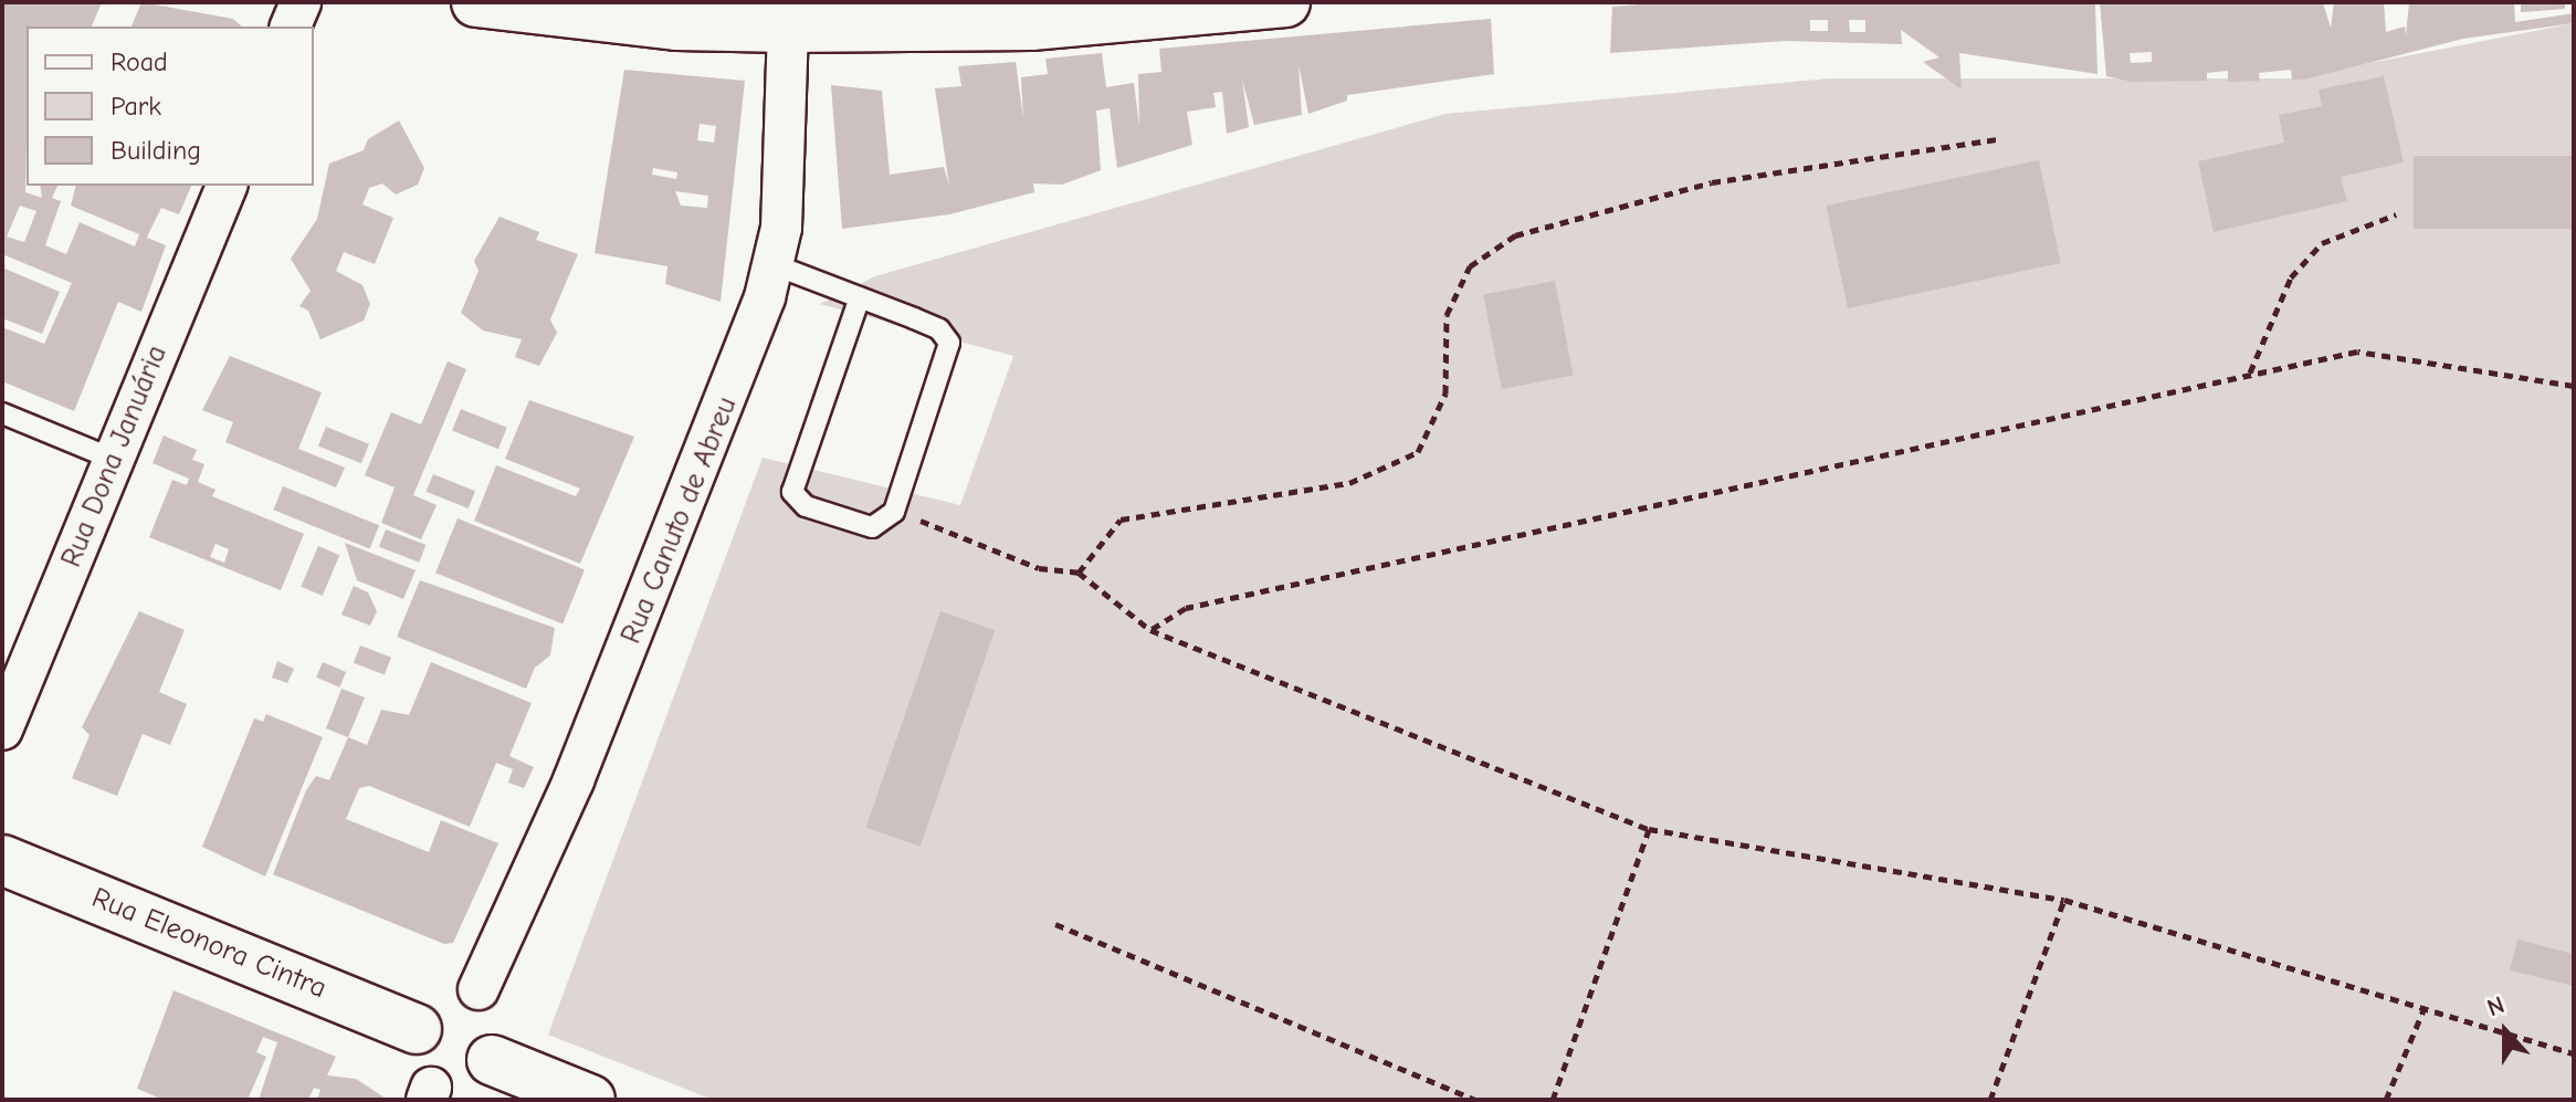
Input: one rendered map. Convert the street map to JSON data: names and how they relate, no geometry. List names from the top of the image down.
{
  "streets": {
    "main road": ["Rua Eleonora Cintra"],
    "street": ["Rua Dona Januária", "Rua Canuto de Abreu"]
  },
  "legend": ["Road", "Park", "Building"],
  "north": "top"
}
